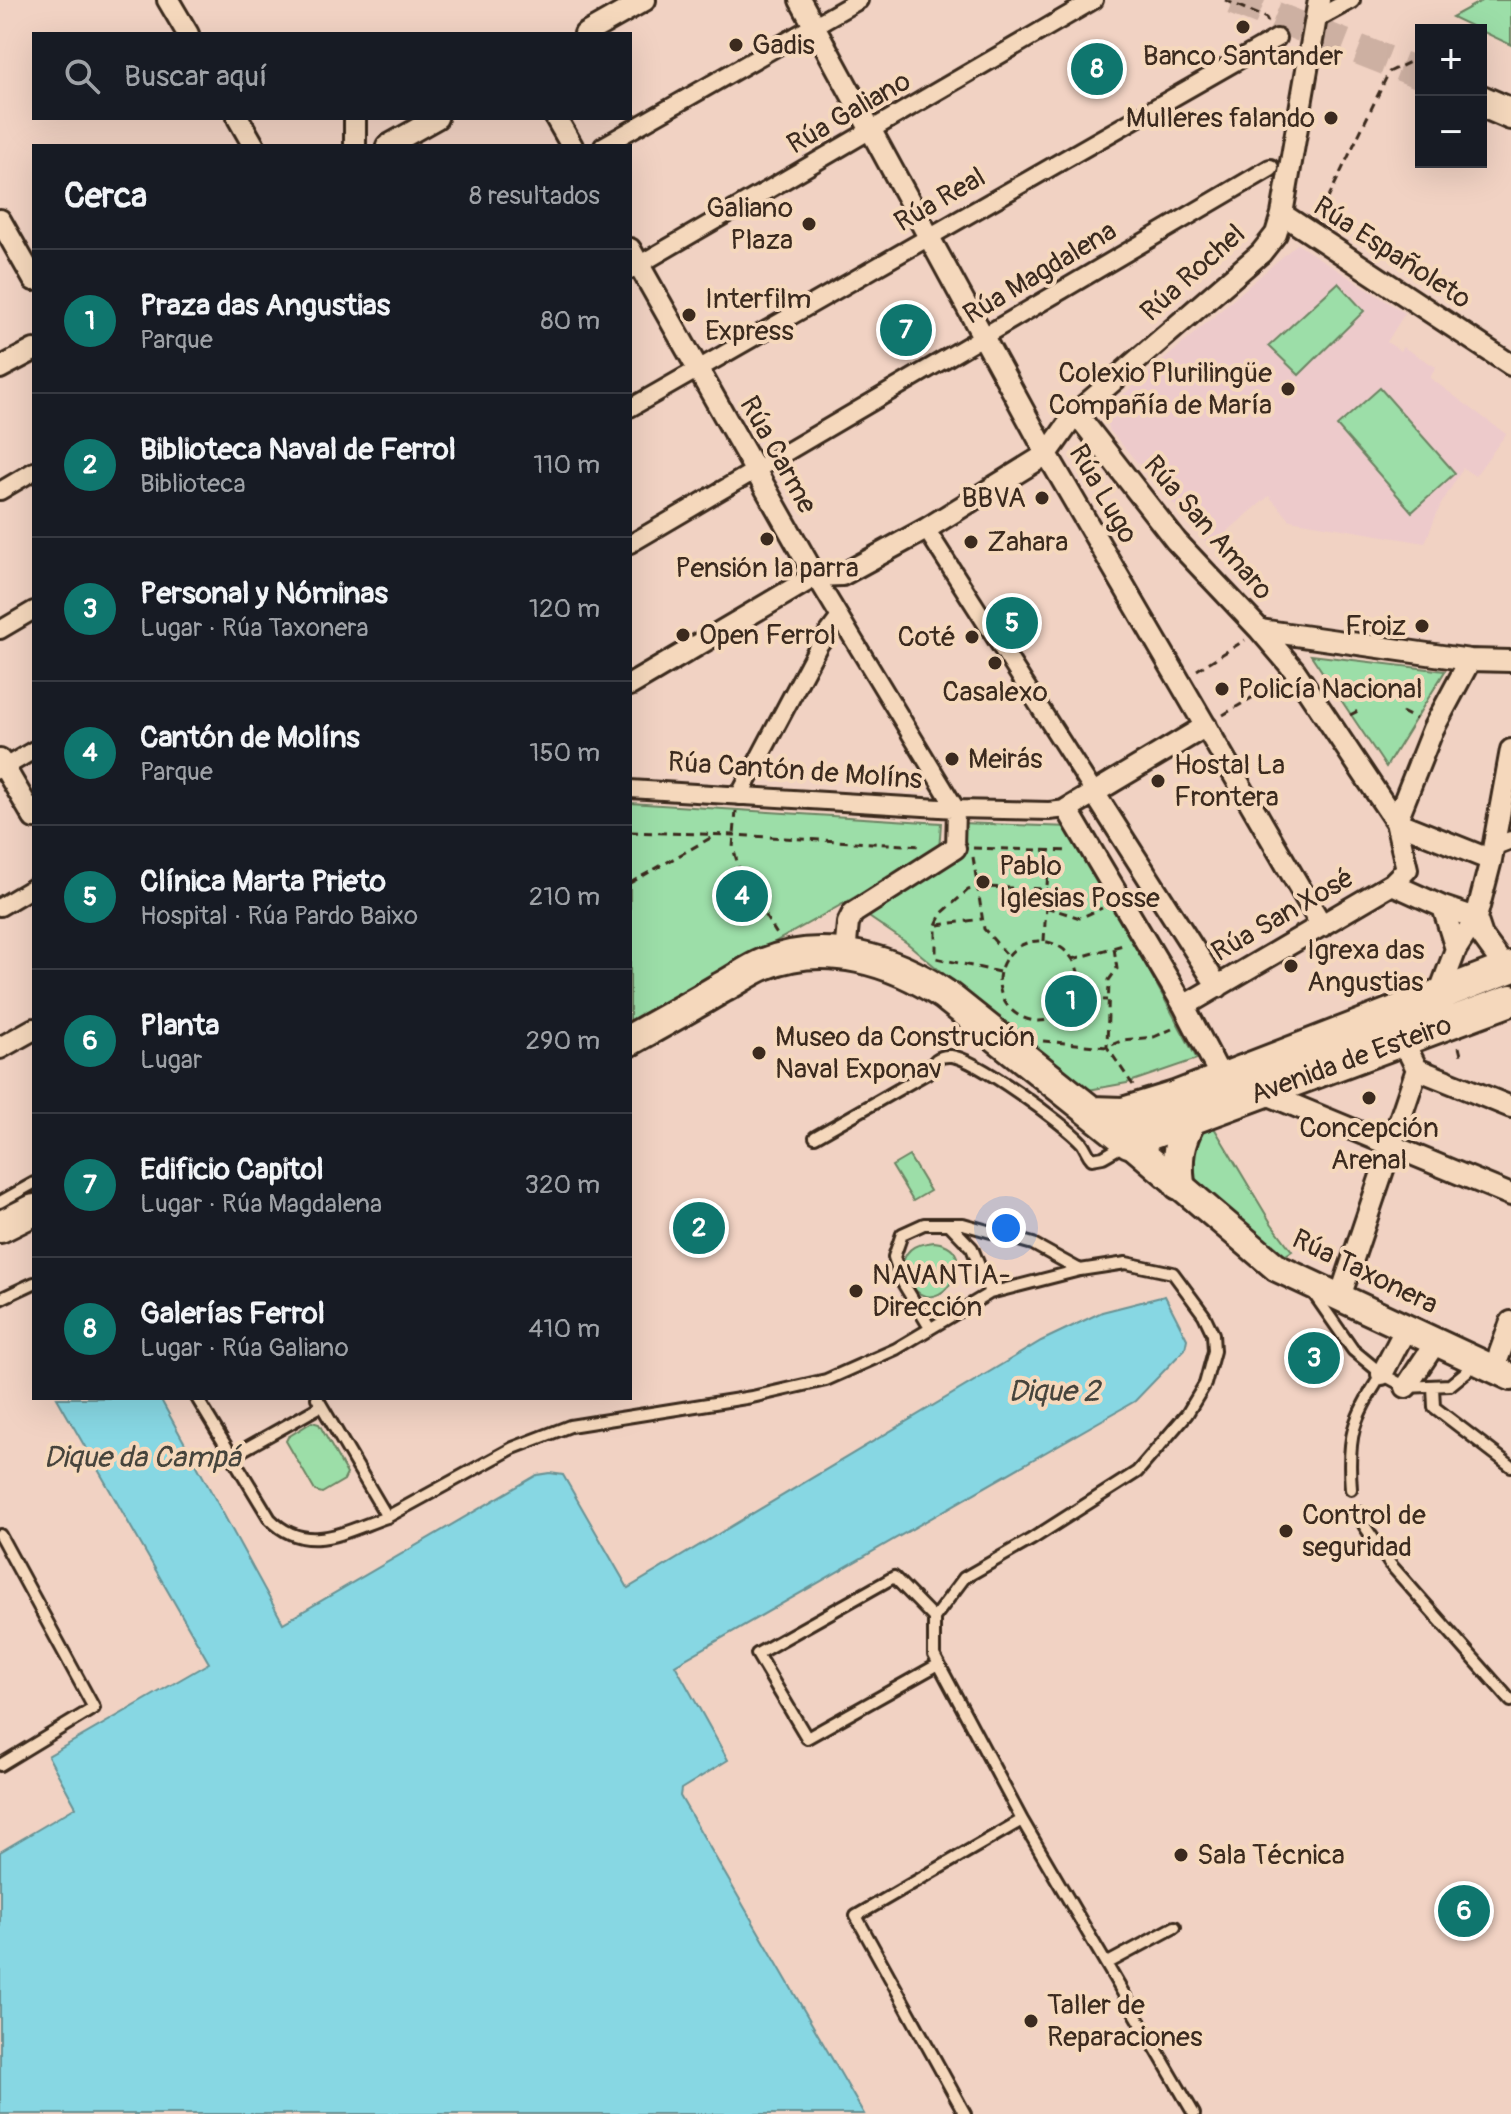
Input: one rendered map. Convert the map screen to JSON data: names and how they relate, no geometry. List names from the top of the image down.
{
  "streets": {
    "main road": ["Avenida de Esteiro"],
    "street": [
      "Rúa Galiano",
      "Rúa Real",
      "Rúa Españoleto",
      "Rúa Magdalena",
      "Rúa Rochel",
      "Rúa Carme",
      "Rúa Lugo",
      "Rúa San Amaro",
      "Rúa Cantón de Molíns",
      "Rúa San Xosé",
      "Rúa Taxonera"
    ]
  },
  "crossings": [
    ["Rúa Galiano", "Rúa Carme"],
    ["Rúa Galiano", "Rúa Lugo"],
    ["Rúa Real", "Rúa Carme"],
    ["Rúa Real", "Rúa Lugo"],
    ["Rúa Españoleto", "Rúa Rochel"],
    ["Rúa Magdalena", "Rúa Carme"],
    ["Rúa Magdalena", "Rúa Lugo"],
    ["Rúa Rochel", "Rúa Lugo"],
    ["Rúa Rochel", "Rúa San Amaro"],
    ["Rúa Carme", "Rúa Cantón de Molíns"],
    ["Rúa Lugo", "Rúa San Xosé"]
  ],
  "water": ["Dique 2", "Dique da Campá"],
  "places": [
    "Banco Santander",
    "Gadis",
    "Mulleres falando",
    "Galiano Plaza",
    "Interfilm Express",
    "Colexio Plurilingüe Compañía de María",
    "BBVA",
    "Pensión la parra",
    "Zahara",
    "Froiz",
    "Open Ferrol",
    "Coté",
    "Casalexo",
    "Policía Nacional",
    "Meirás",
    "Hostal La Frontera",
    "Pablo Iglesias Posse",
    "Igrexa das Angustias",
    "Museo da Construción Naval Exponav",
    "Concepción Arenal",
    "NAVANTIA- Dirección",
    "Control de seguridad",
    "Sala Técnica",
    "Taller de Reparaciones"
  ],
  "page": {
    "map_buttons": ["+", "−"],
    "search": "Buscar aquí",
    "pins": [
      "8",
      "7",
      "5",
      "4",
      "1",
      "2",
      "3",
      "6"
    ],
    "heading": ["Cerca", "8 resultados"],
    "list": [
      {
        "mark": "1",
        "name": "Praza das Angustias",
        "note": "Parque",
        "value": "80 m"
      },
      {
        "mark": "2",
        "name": "Biblioteca Naval de Ferrol",
        "note": "Biblioteca",
        "value": "110 m"
      },
      {
        "mark": "3",
        "name": "Personal y Nóminas",
        "note": "Lugar · Rúa Taxonera",
        "value": "120 m"
      },
      {
        "mark": "4",
        "name": "Cantón de Molíns",
        "note": "Parque",
        "value": "150 m"
      },
      {
        "mark": "5",
        "name": "Clínica Marta Prieto",
        "note": "Hospital · Rúa Pardo Baixo",
        "value": "210 m"
      },
      {
        "mark": "6",
        "name": "Planta",
        "note": "Lugar",
        "value": "290 m"
      },
      {
        "mark": "7",
        "name": "Edificio Capitol",
        "note": "Lugar · Rúa Magdalena",
        "value": "320 m"
      },
      {
        "mark": "8",
        "name": "Galerías Ferrol",
        "note": "Lugar · Rúa Galiano",
        "value": "410 m"
      }
    ]
  }
}
